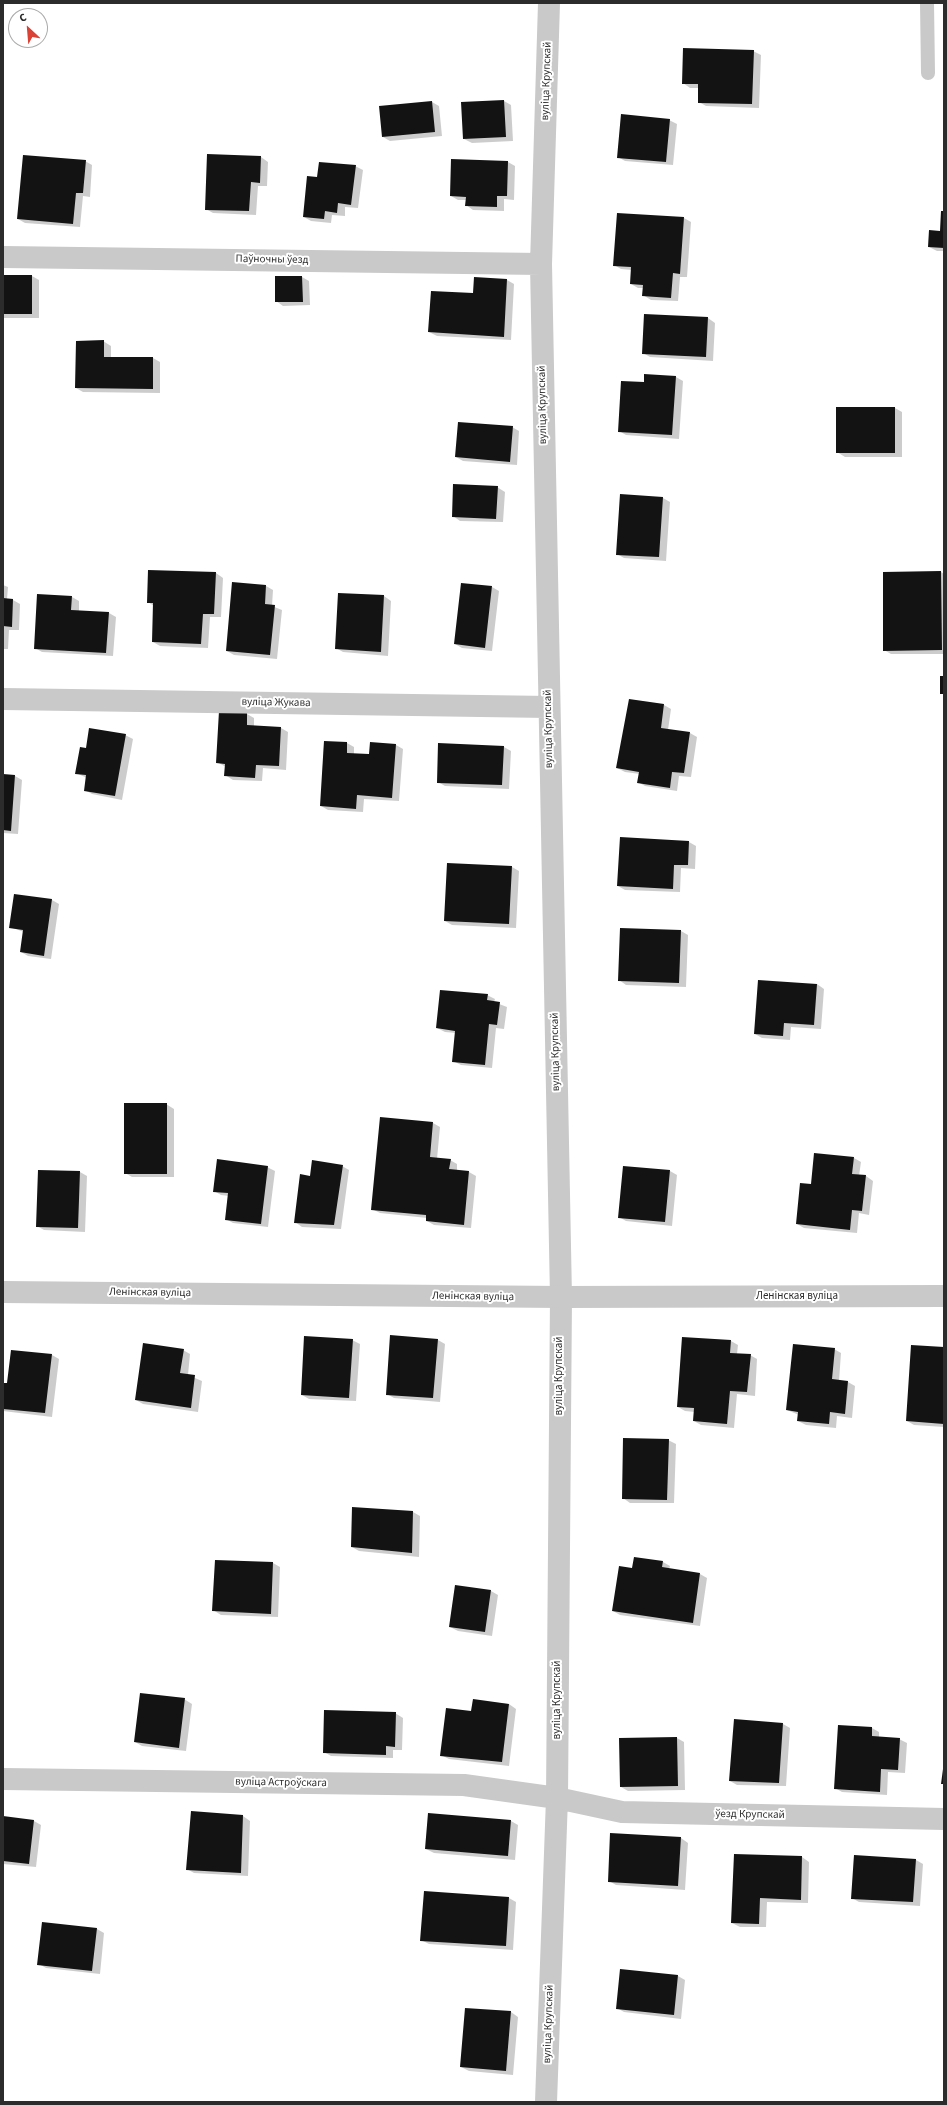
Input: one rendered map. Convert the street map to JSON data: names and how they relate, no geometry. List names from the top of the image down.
{
  "streets": {
    "street": [
      "вуліца Крупскай",
      "Паўночны ўезд",
      "вуліца Жукава",
      "Ленінская вуліца",
      "вуліца Астроўскага",
      "ўезд Крупскай"
    ]
  },
  "crossings": [
    ["вуліца Крупскай", "Паўночны ўезд"],
    ["вуліца Крупскай", "вуліца Жукава"],
    ["вуліца Крупскай", "Ленінская вуліца"],
    ["вуліца Крупскай", "вуліца Астроўскага"],
    ["вуліца Крупскай", "ўезд Крупскай"],
    ["вуліца Астроўскага", "ўезд Крупскай"]
  ],
  "north": "top left"
}
